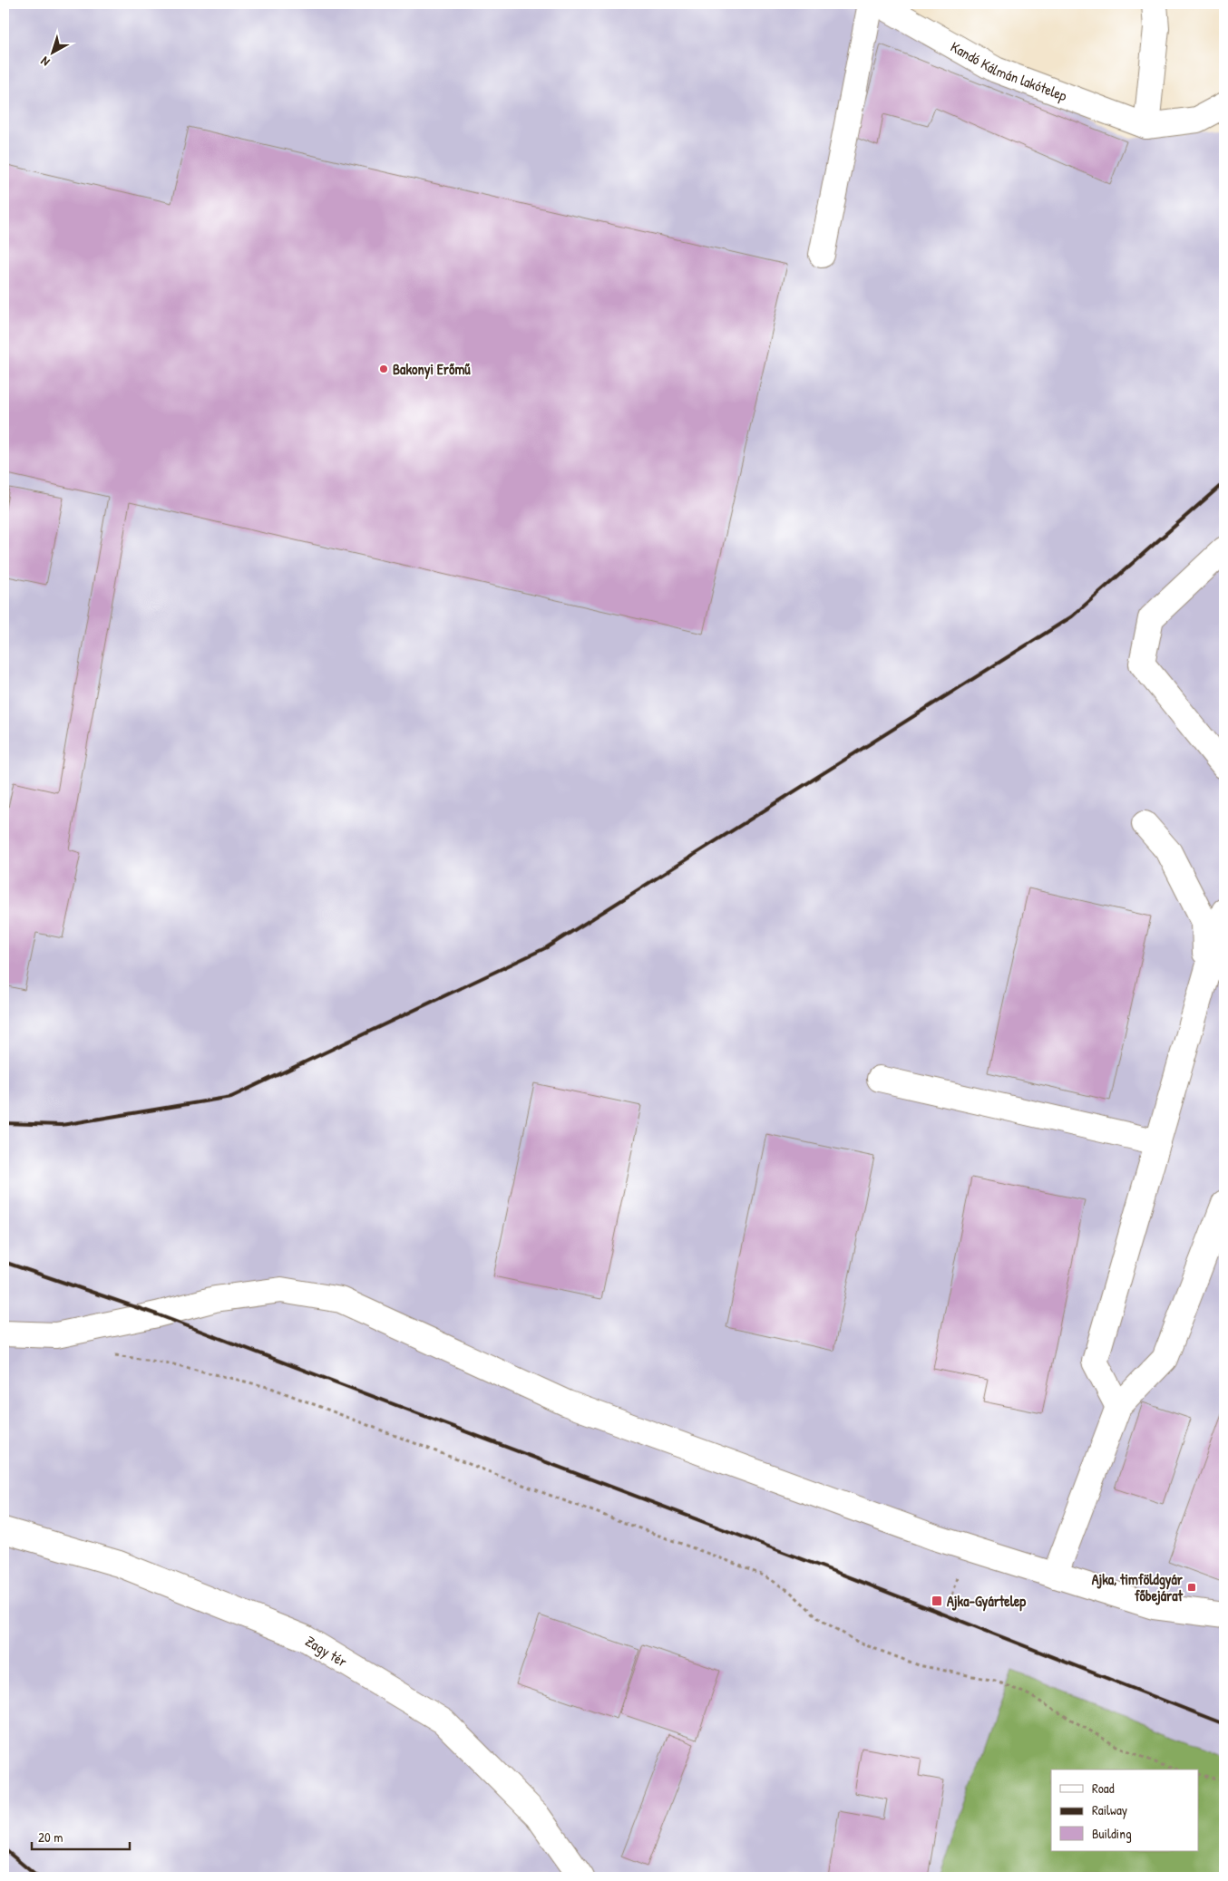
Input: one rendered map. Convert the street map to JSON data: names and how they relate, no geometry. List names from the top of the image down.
{
  "streets": {
    "street": ["Kandó Kálmán lakótelep", "Zagy tér"]
  },
  "places": {
    "other": ["Bakonyi Erőmű"],
    "transit": ["Ajka, timföldgyár főbejárat", "Ajka-Gyártelep"]
  },
  "legend": ["Road", "Railway", "Building"],
  "scale_bar": "20 m",
  "north": "bottom left"
}
